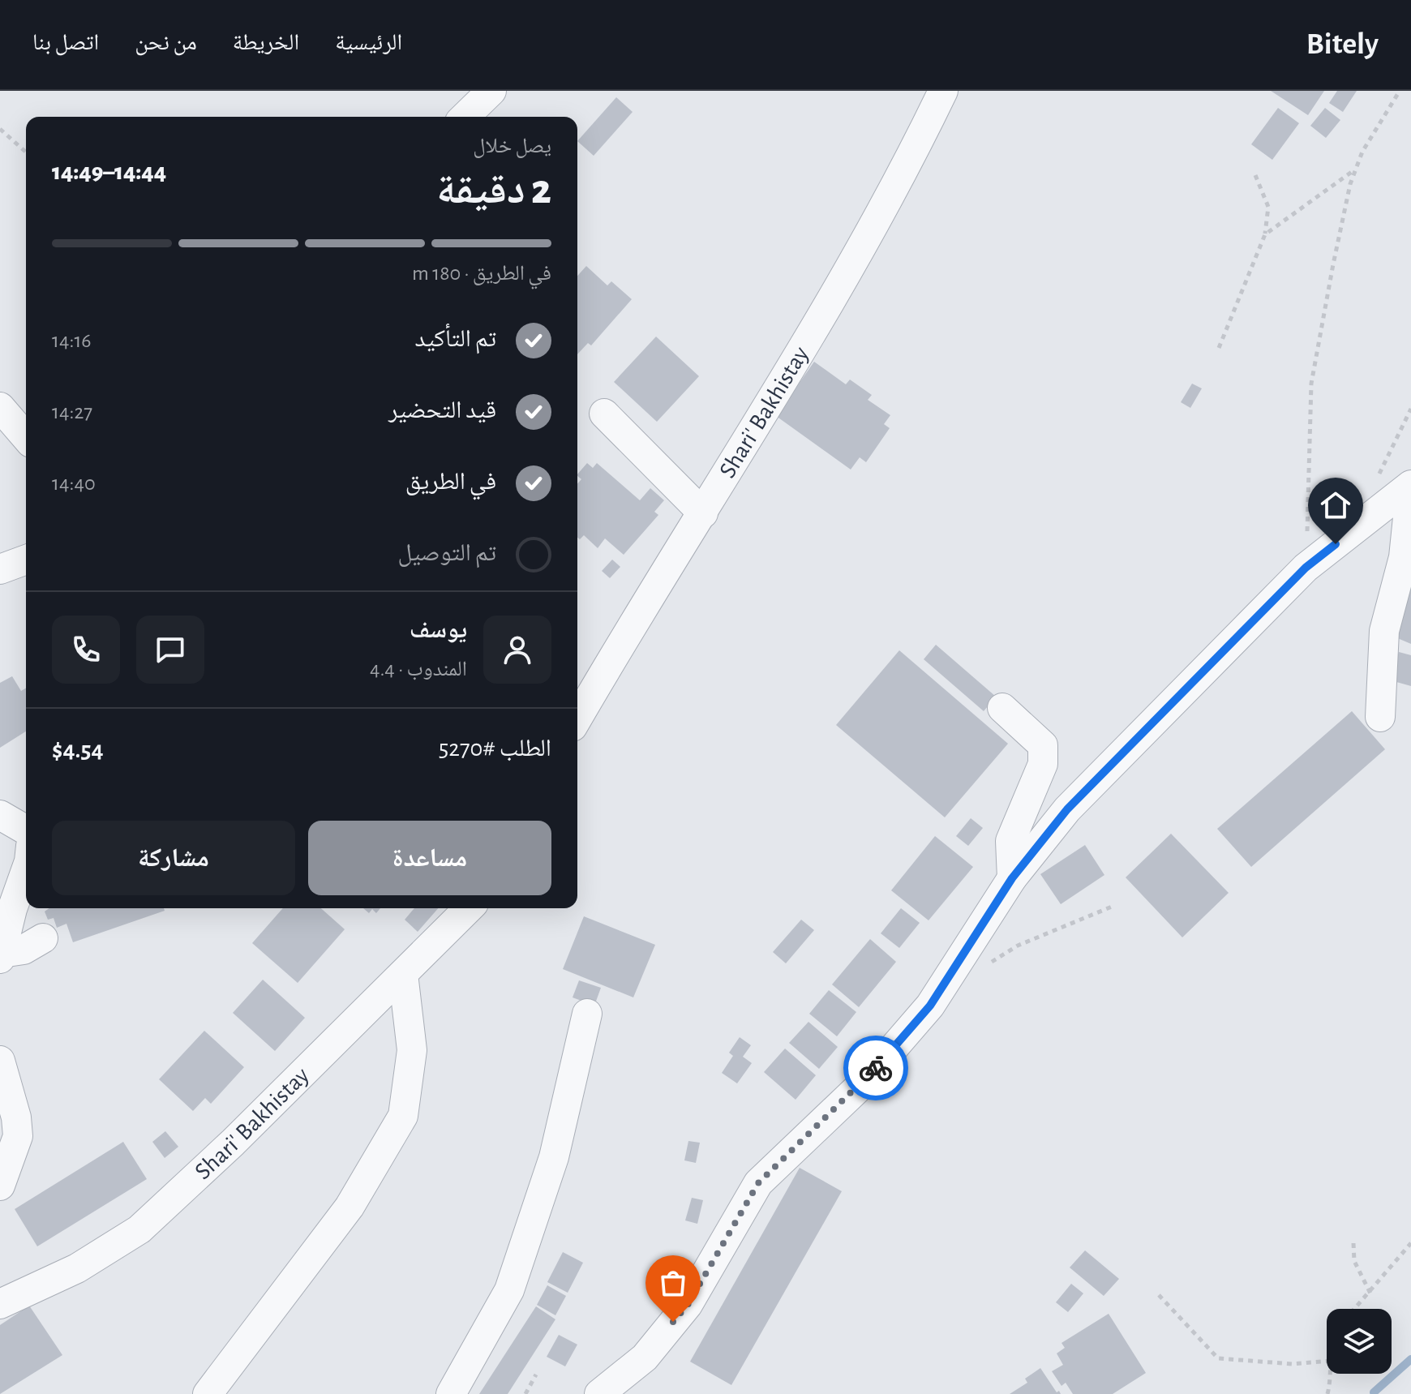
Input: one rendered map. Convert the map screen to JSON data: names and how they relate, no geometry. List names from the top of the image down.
{
  "streets": {
    "street": ["Shari' Bakhistay"]
  },
  "page": {
    "header": "Bitely",
    "nav": [
      "الرئيسية",
      "الخريطة",
      "من نحن",
      "اتصل بنا"
    ],
    "heading": ["2 دقيقة", "يصل خلال", "14:44–14:49"],
    "panel": [
      "يوسف",
      "المندوب · 4.4",
      "الطلب #5270",
      "$4.54"
    ],
    "bar": "في الطريق · 180 m",
    "list": [
      ["تم التأكيد", "14:16"],
      ["قيد التحضير", "14:27"],
      ["في الطريق", "14:40"],
      "تم التوصيل"
    ],
    "buttons": ["مساعدة", "مشاركة"]
  }
}
